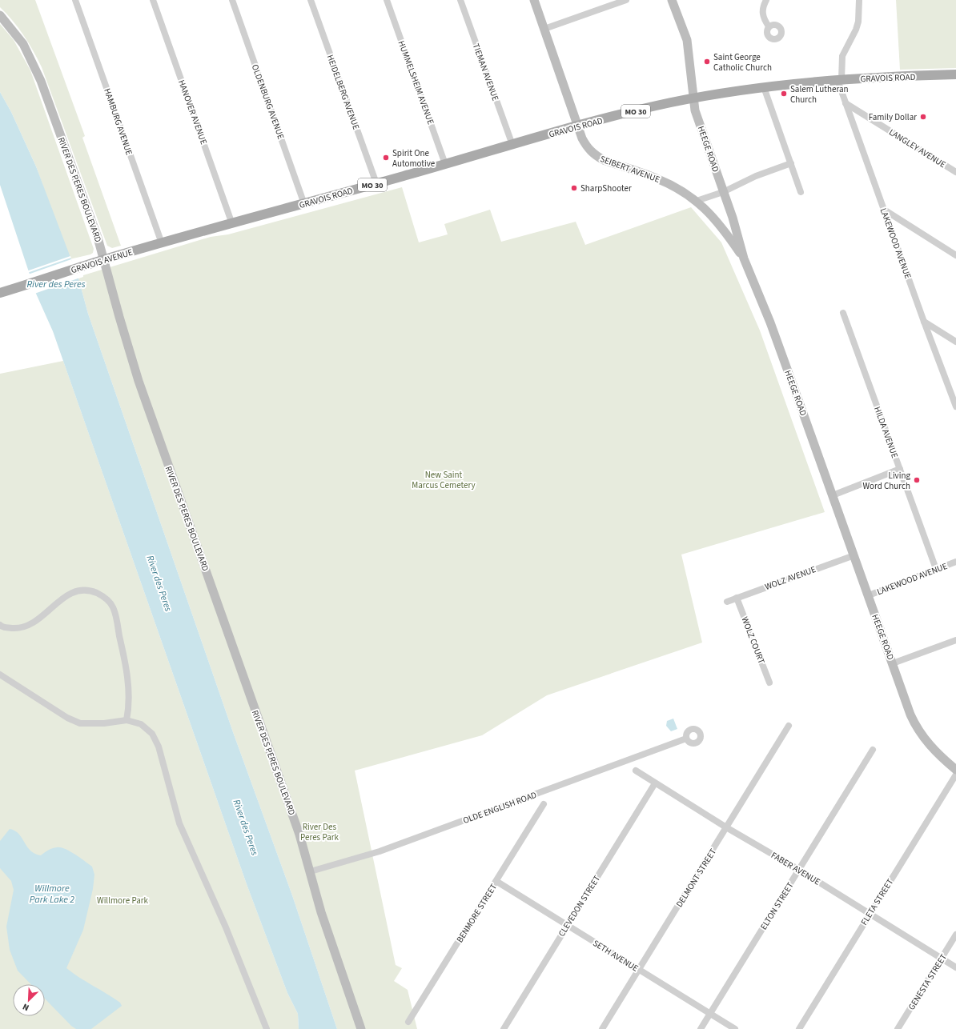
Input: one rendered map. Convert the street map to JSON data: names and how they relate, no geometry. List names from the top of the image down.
{
  "streets": {
    "main road": ["GRAVOIS ROAD", "MO 30", "GRAVOIS AVENUE"],
    "street": [
      "TIEMAN AVENUE",
      "HUMMELSHEIM AVENUE",
      "HEIDELBERG AVENUE",
      "OLDENBURG AVENUE",
      "HANOVER AVENUE",
      "HAMBURG AVENUE",
      "LANGLEY AVENUE",
      "HEEGE ROAD",
      "SEIBERT AVENUE",
      "RIVER DES PERES BOULEVARD",
      "LAKEWOOD AVENUE",
      "HILDA AVENUE",
      "WOLZ AVENUE",
      "WOLZ COURT",
      "OLDE ENGLISH ROAD",
      "FABER AVENUE",
      "DELMONT STREET",
      "FLETA STREET",
      "CLEVEDON STREET",
      "ELTON STREET",
      "BENMORE STREET",
      "SETH AVENUE",
      "GENESTA STREET"
    ]
  },
  "crossings": [
    ["TIEMAN AVENUE", "GRAVOIS ROAD"],
    ["GRAVOIS ROAD", "HUMMELSHEIM AVENUE"],
    ["GRAVOIS ROAD", "HEIDELBERG AVENUE"],
    ["GRAVOIS ROAD", "OLDENBURG AVENUE"],
    ["GRAVOIS ROAD", "HANOVER AVENUE"],
    ["GRAVOIS ROAD", "HEEGE ROAD"],
    ["GRAVOIS ROAD", "SEIBERT AVENUE"],
    ["GRAVOIS ROAD", "LAKEWOOD AVENUE"],
    ["GRAVOIS ROAD", "GRAVOIS AVENUE"],
    ["HAMBURG AVENUE", "GRAVOIS AVENUE"],
    ["LANGLEY AVENUE", "LAKEWOOD AVENUE"],
    ["HEEGE ROAD", "SEIBERT AVENUE"],
    ["HEEGE ROAD", "LAKEWOOD AVENUE"],
    ["HEEGE ROAD", "WOLZ AVENUE"],
    ["RIVER DES PERES BOULEVARD", "GRAVOIS AVENUE"],
    ["RIVER DES PERES BOULEVARD", "OLDE ENGLISH ROAD"],
    ["LAKEWOOD AVENUE", "HILDA AVENUE"],
    ["WOLZ AVENUE", "WOLZ COURT"],
    ["FABER AVENUE", "DELMONT STREET"],
    ["FABER AVENUE", "FLETA STREET"],
    ["FABER AVENUE", "CLEVEDON STREET"],
    ["FABER AVENUE", "ELTON STREET"],
    ["FABER AVENUE", "GENESTA STREET"],
    ["DELMONT STREET", "SETH AVENUE"],
    ["CLEVEDON STREET", "SETH AVENUE"],
    ["ELTON STREET", "SETH AVENUE"],
    ["BENMORE STREET", "SETH AVENUE"]
  ],
  "water": ["River des Peres", "Willmore Park Lake 2"],
  "parks": ["New Saint Marcus Cemetery", "River Des Peres Park", "Willmore Park"],
  "places": [
    "Saint George Catholic Church",
    "Salem Lutheran Church",
    "Family Dollar",
    "Spirit One Automotive",
    "SharpShooter",
    "Living Word Church"
  ],
  "north": "bottom left"
}
